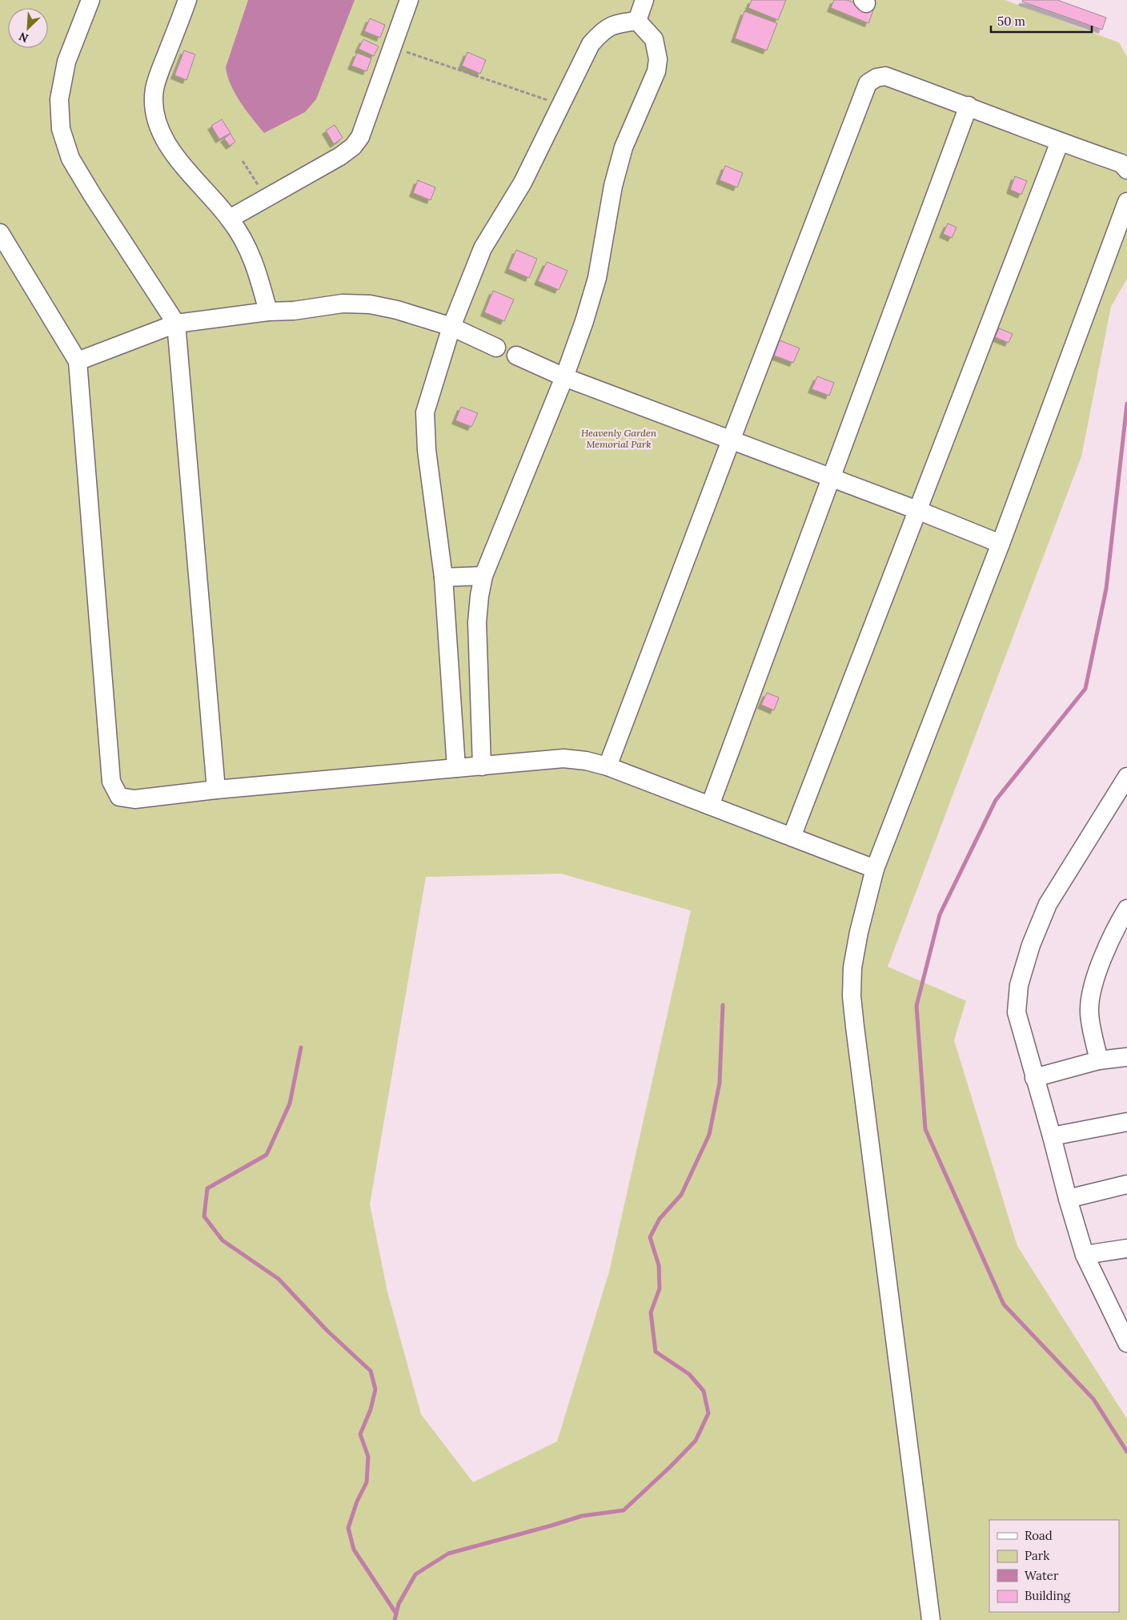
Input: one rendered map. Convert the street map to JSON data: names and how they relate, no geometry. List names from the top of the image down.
{
  "parks": ["Heavenly Garden Memorial Park"],
  "legend": [
    "Road",
    "Park",
    "Water",
    "Building"
  ],
  "scale_bar": "50 m",
  "north": "bottom left"
}
